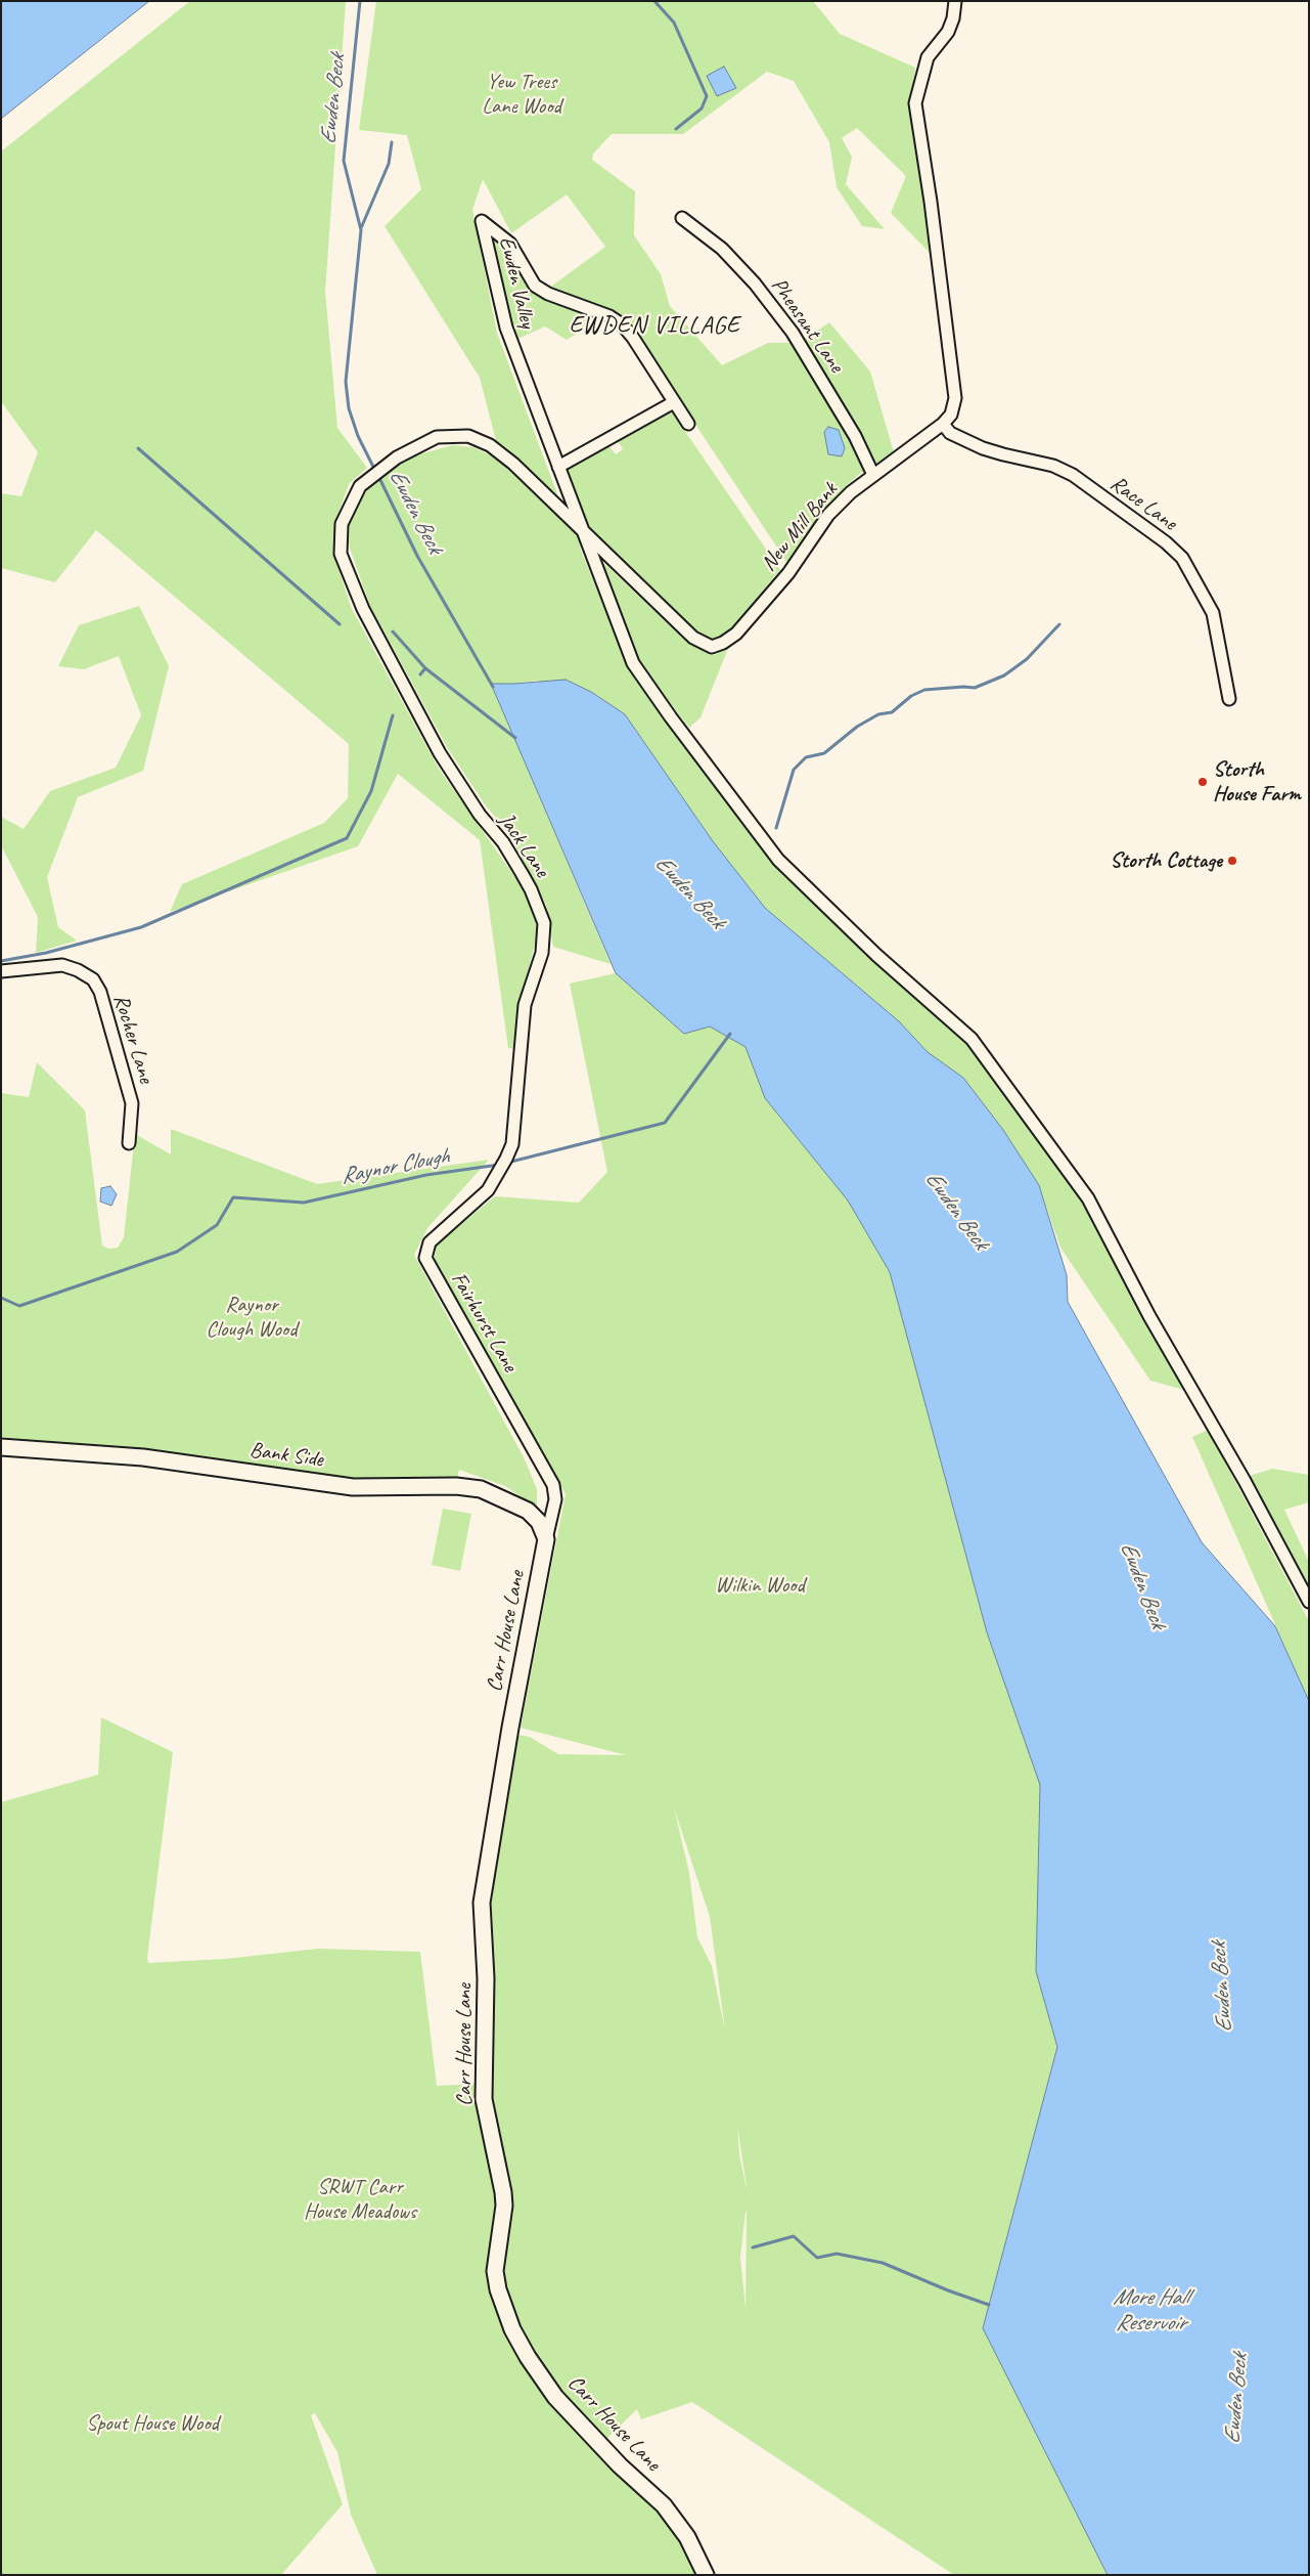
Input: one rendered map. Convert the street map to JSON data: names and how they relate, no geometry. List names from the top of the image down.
{
  "streets": {
    "street": [
      "Ewden Valley",
      "Pheasant Lane",
      "Race Lane",
      "New Mill Bank",
      "Jack Lane",
      "Rocher Lane",
      "Fairhurst Lane",
      "Bank Side",
      "Carr House Lane"
    ]
  },
  "crossings": [
    ["Ewden Valley", "New Mill Bank"],
    ["Pheasant Lane", "New Mill Bank"],
    ["Race Lane", "New Mill Bank"],
    ["New Mill Bank", "Jack Lane"],
    ["Jack Lane", "Fairhurst Lane"],
    ["Fairhurst Lane", "Bank Side"],
    ["Fairhurst Lane", "Carr House Lane"],
    ["Bank Side", "Carr House Lane"]
  ],
  "districts": ["EWDEN VILLAGE"],
  "water": ["Ewden Beck", "Raynor Clough", "More Hall Reservoir"],
  "parks": [
    "Yew Trees Lane Wood",
    "Raynor Clough Wood",
    "Wilkin Wood",
    "SRWT Carr House Meadows",
    "Spout House Wood"
  ],
  "places": ["Storth House Farm", "Storth Cottage"]
}
